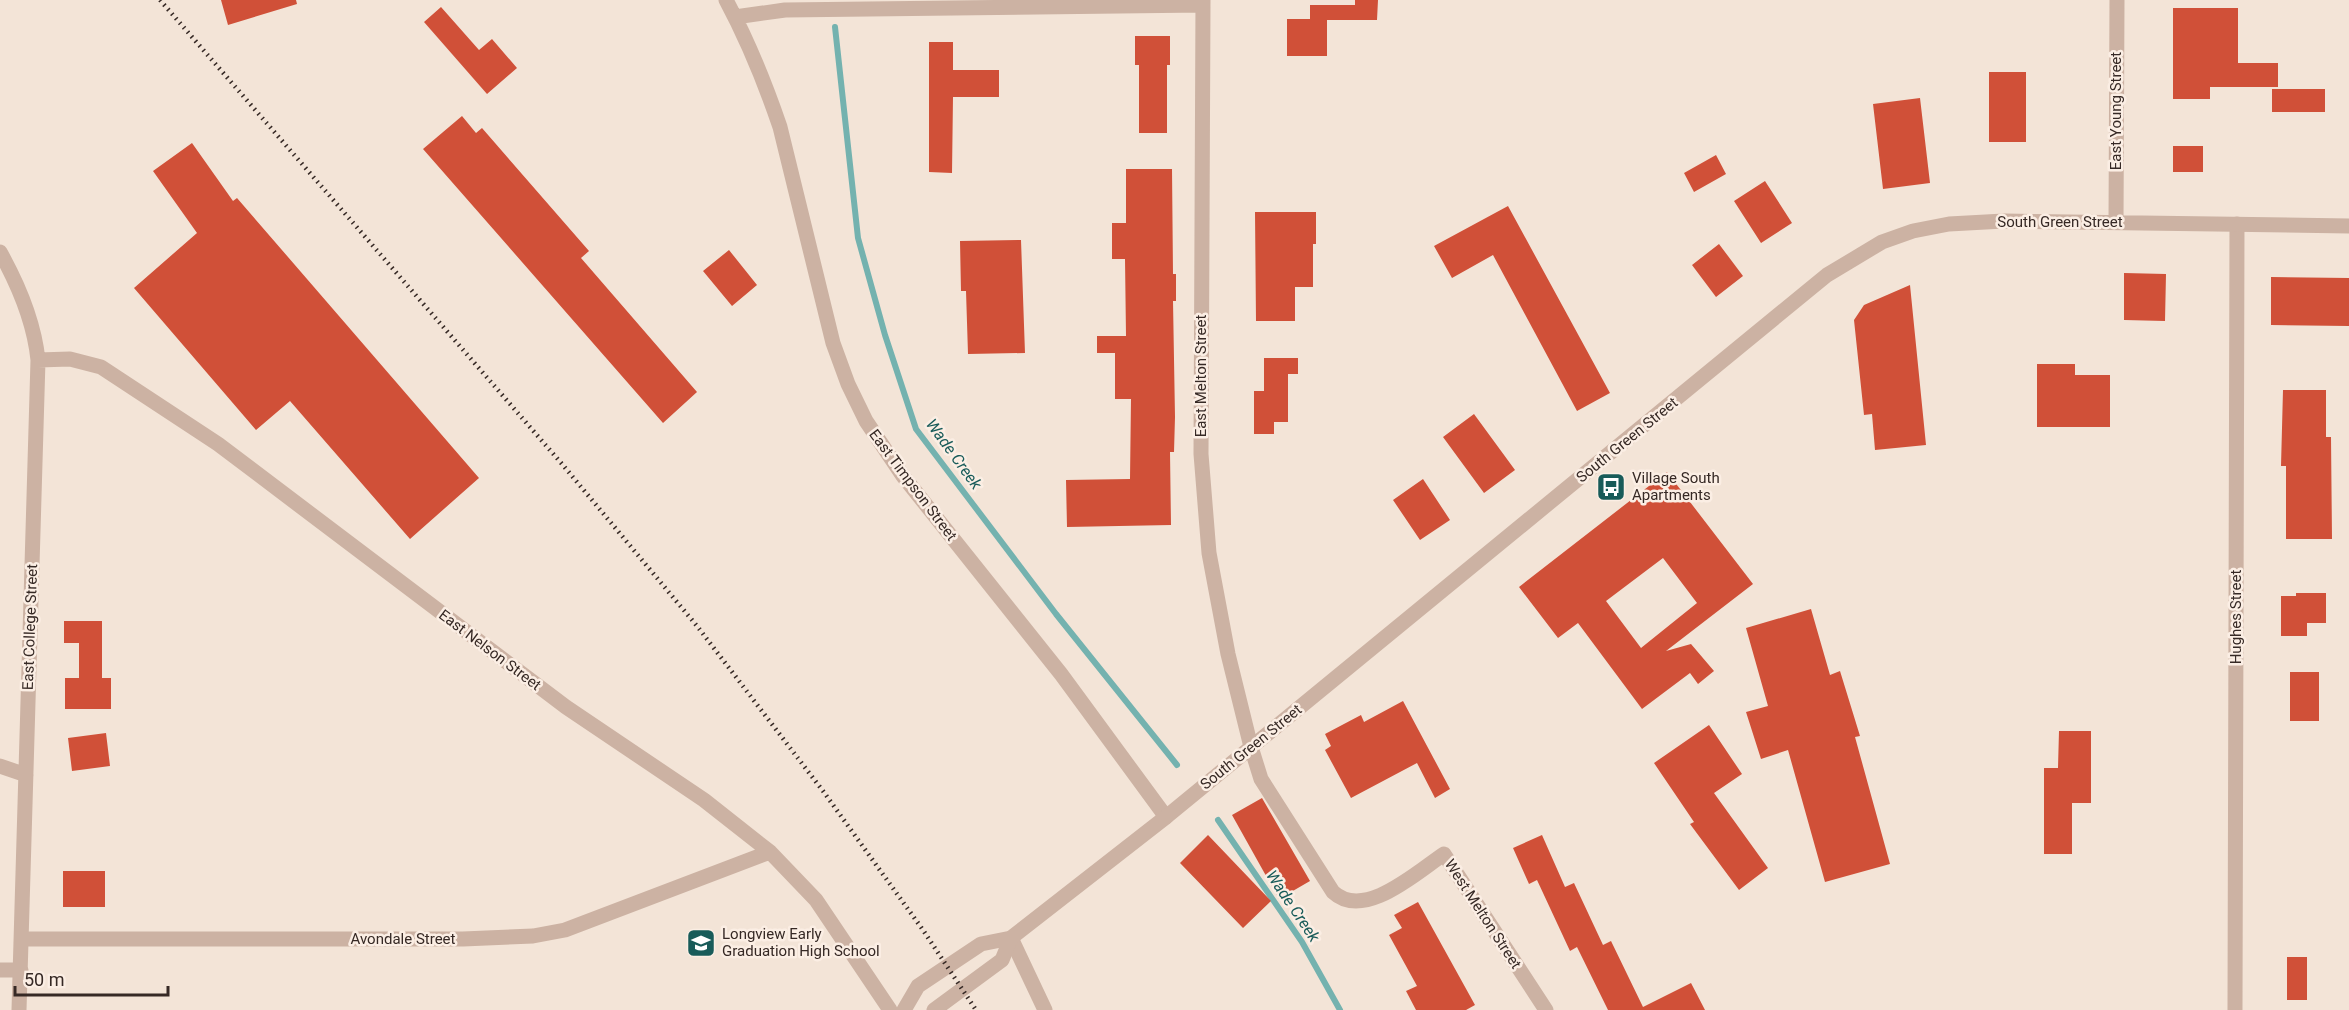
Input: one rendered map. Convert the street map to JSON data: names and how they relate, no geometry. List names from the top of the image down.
{
  "streets": {
    "street": [
      "East Young Street",
      "South Green Street",
      "East Melton Street",
      "East Timpson Street",
      "Hughes Street",
      "East College Street",
      "East Nelson Street",
      "West Melton Street",
      "Avondale Street"
    ]
  },
  "crossings": [
    ["East Young Street", "South Green Street"],
    ["South Green Street", "East Melton Street"],
    ["South Green Street", "East Timpson Street"],
    ["South Green Street", "Hughes Street"],
    ["South Green Street", "West Melton Street"],
    ["East Melton Street", "West Melton Street"],
    ["East College Street", "East Nelson Street"],
    ["East College Street", "Avondale Street"],
    ["East Nelson Street", "Avondale Street"]
  ],
  "water": ["Wade Creek"],
  "places": {
    "bus stop": ["Village South Apartments"],
    "school or university": ["Longview Early Graduation High School"]
  },
  "scale_bar": "50 m"
}
